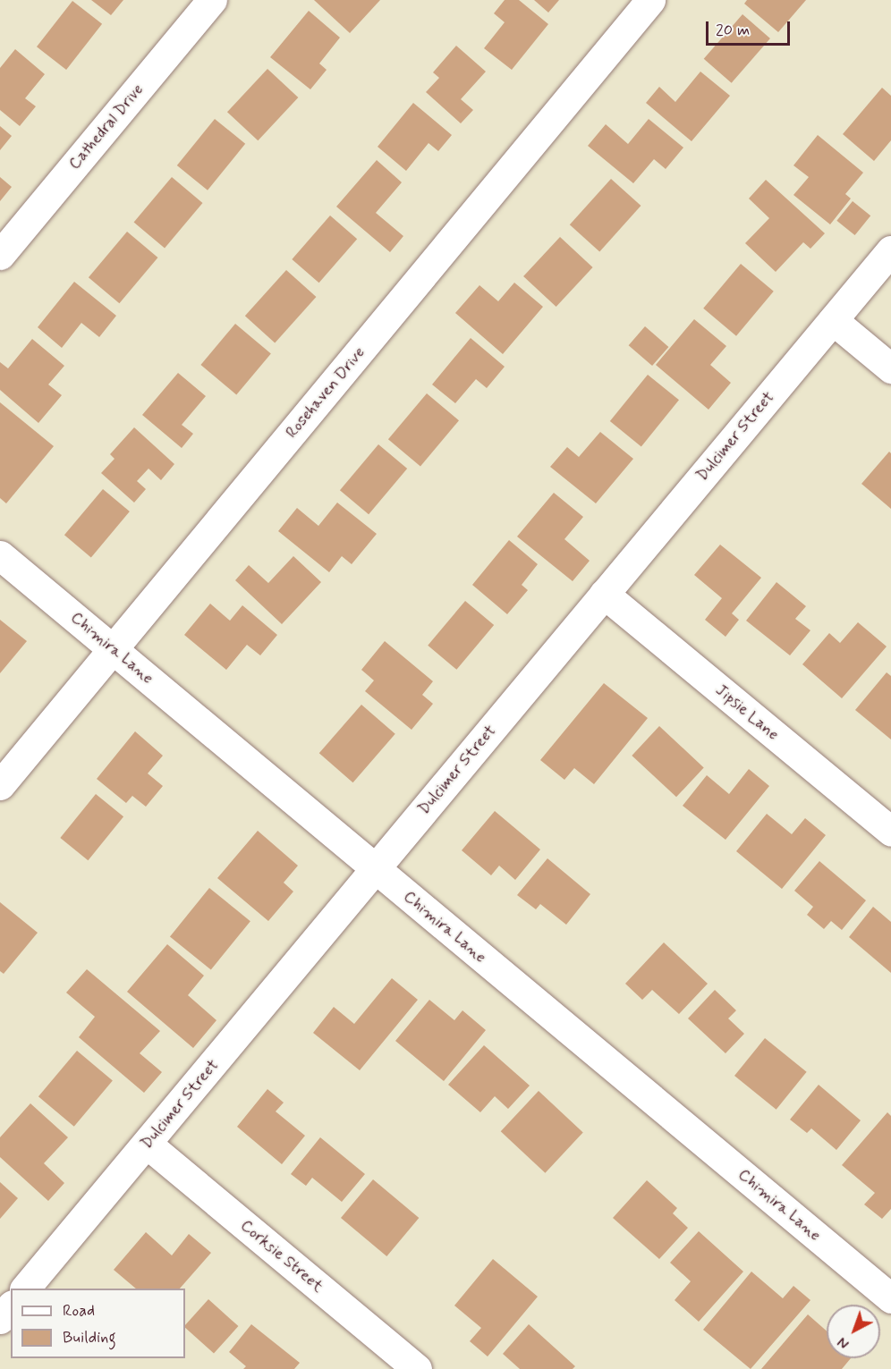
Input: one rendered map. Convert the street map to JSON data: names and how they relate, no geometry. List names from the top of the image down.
{
  "streets": {
    "street": [
      "Cathedral Drive",
      "Rosehaven Drive",
      "Dulcimer Street",
      "Chimira Lane",
      "Jipsie Lane",
      "Corksie Street"
    ]
  },
  "crossings": [
    ["Rosehaven Drive", "Chimira Lane"],
    ["Dulcimer Street", "Chimira Lane"],
    ["Dulcimer Street", "Jipsie Lane"],
    ["Dulcimer Street", "Corksie Street"]
  ],
  "legend": ["Road", "Building"],
  "scale_bar": "20 m",
  "north": "bottom left"
}
